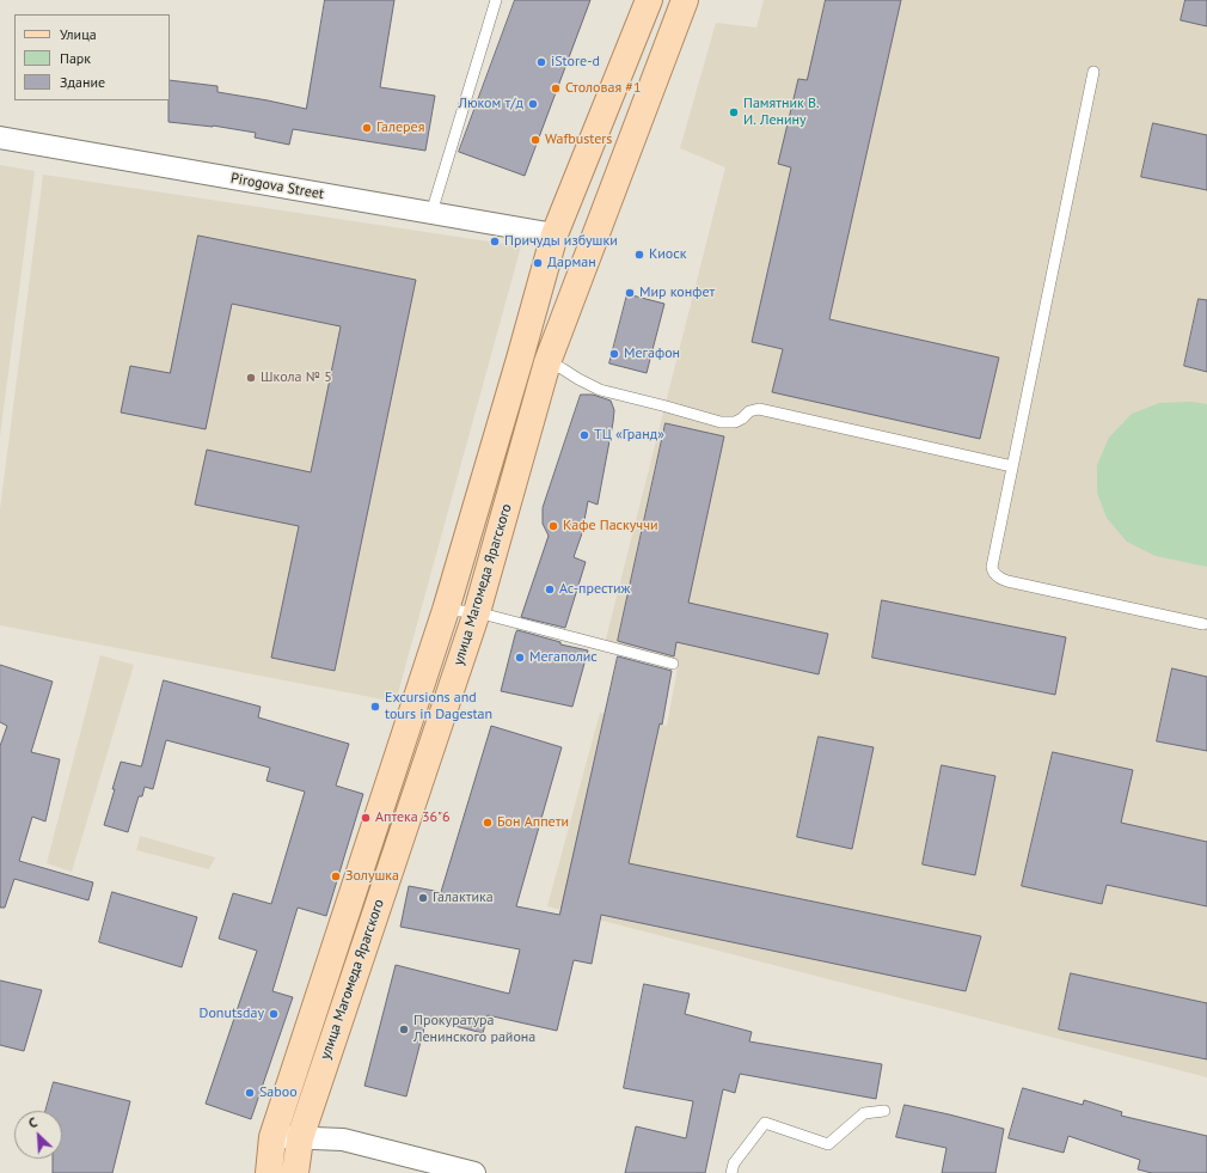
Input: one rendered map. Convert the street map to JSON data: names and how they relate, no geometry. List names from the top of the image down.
{
  "streets": {
    "main road": ["улица Магомеда Ярагского"],
    "street": ["Pirogova Street"]
  },
  "crossings": [
    ["Pirogova Street", "улица Магомеда Ярагского"]
  ],
  "places": [
    "iStore-d",
    "Столовая #1",
    "Люком т/д",
    "Памятник В. И. Ленину",
    "Галерея",
    "Wafbusters",
    "Причуды избушки",
    "Киоск",
    "Дарман",
    "Мир конфет",
    "Мегафон",
    "Школа № 5",
    "ТЦ «Гранд»",
    "Кафе Паскуччи",
    "Ас-престиж",
    "Мегаполис",
    "Excursions and tours in Dagestan",
    "Аптека 36\"6",
    "Бон Аппети",
    "Золушка",
    "Галактика",
    "Donutsday",
    "Прокуратура Ленинского района",
    "Saboo"
  ],
  "legend": ["Улица", "Парк", "Здание"],
  "north": "top left"
}
